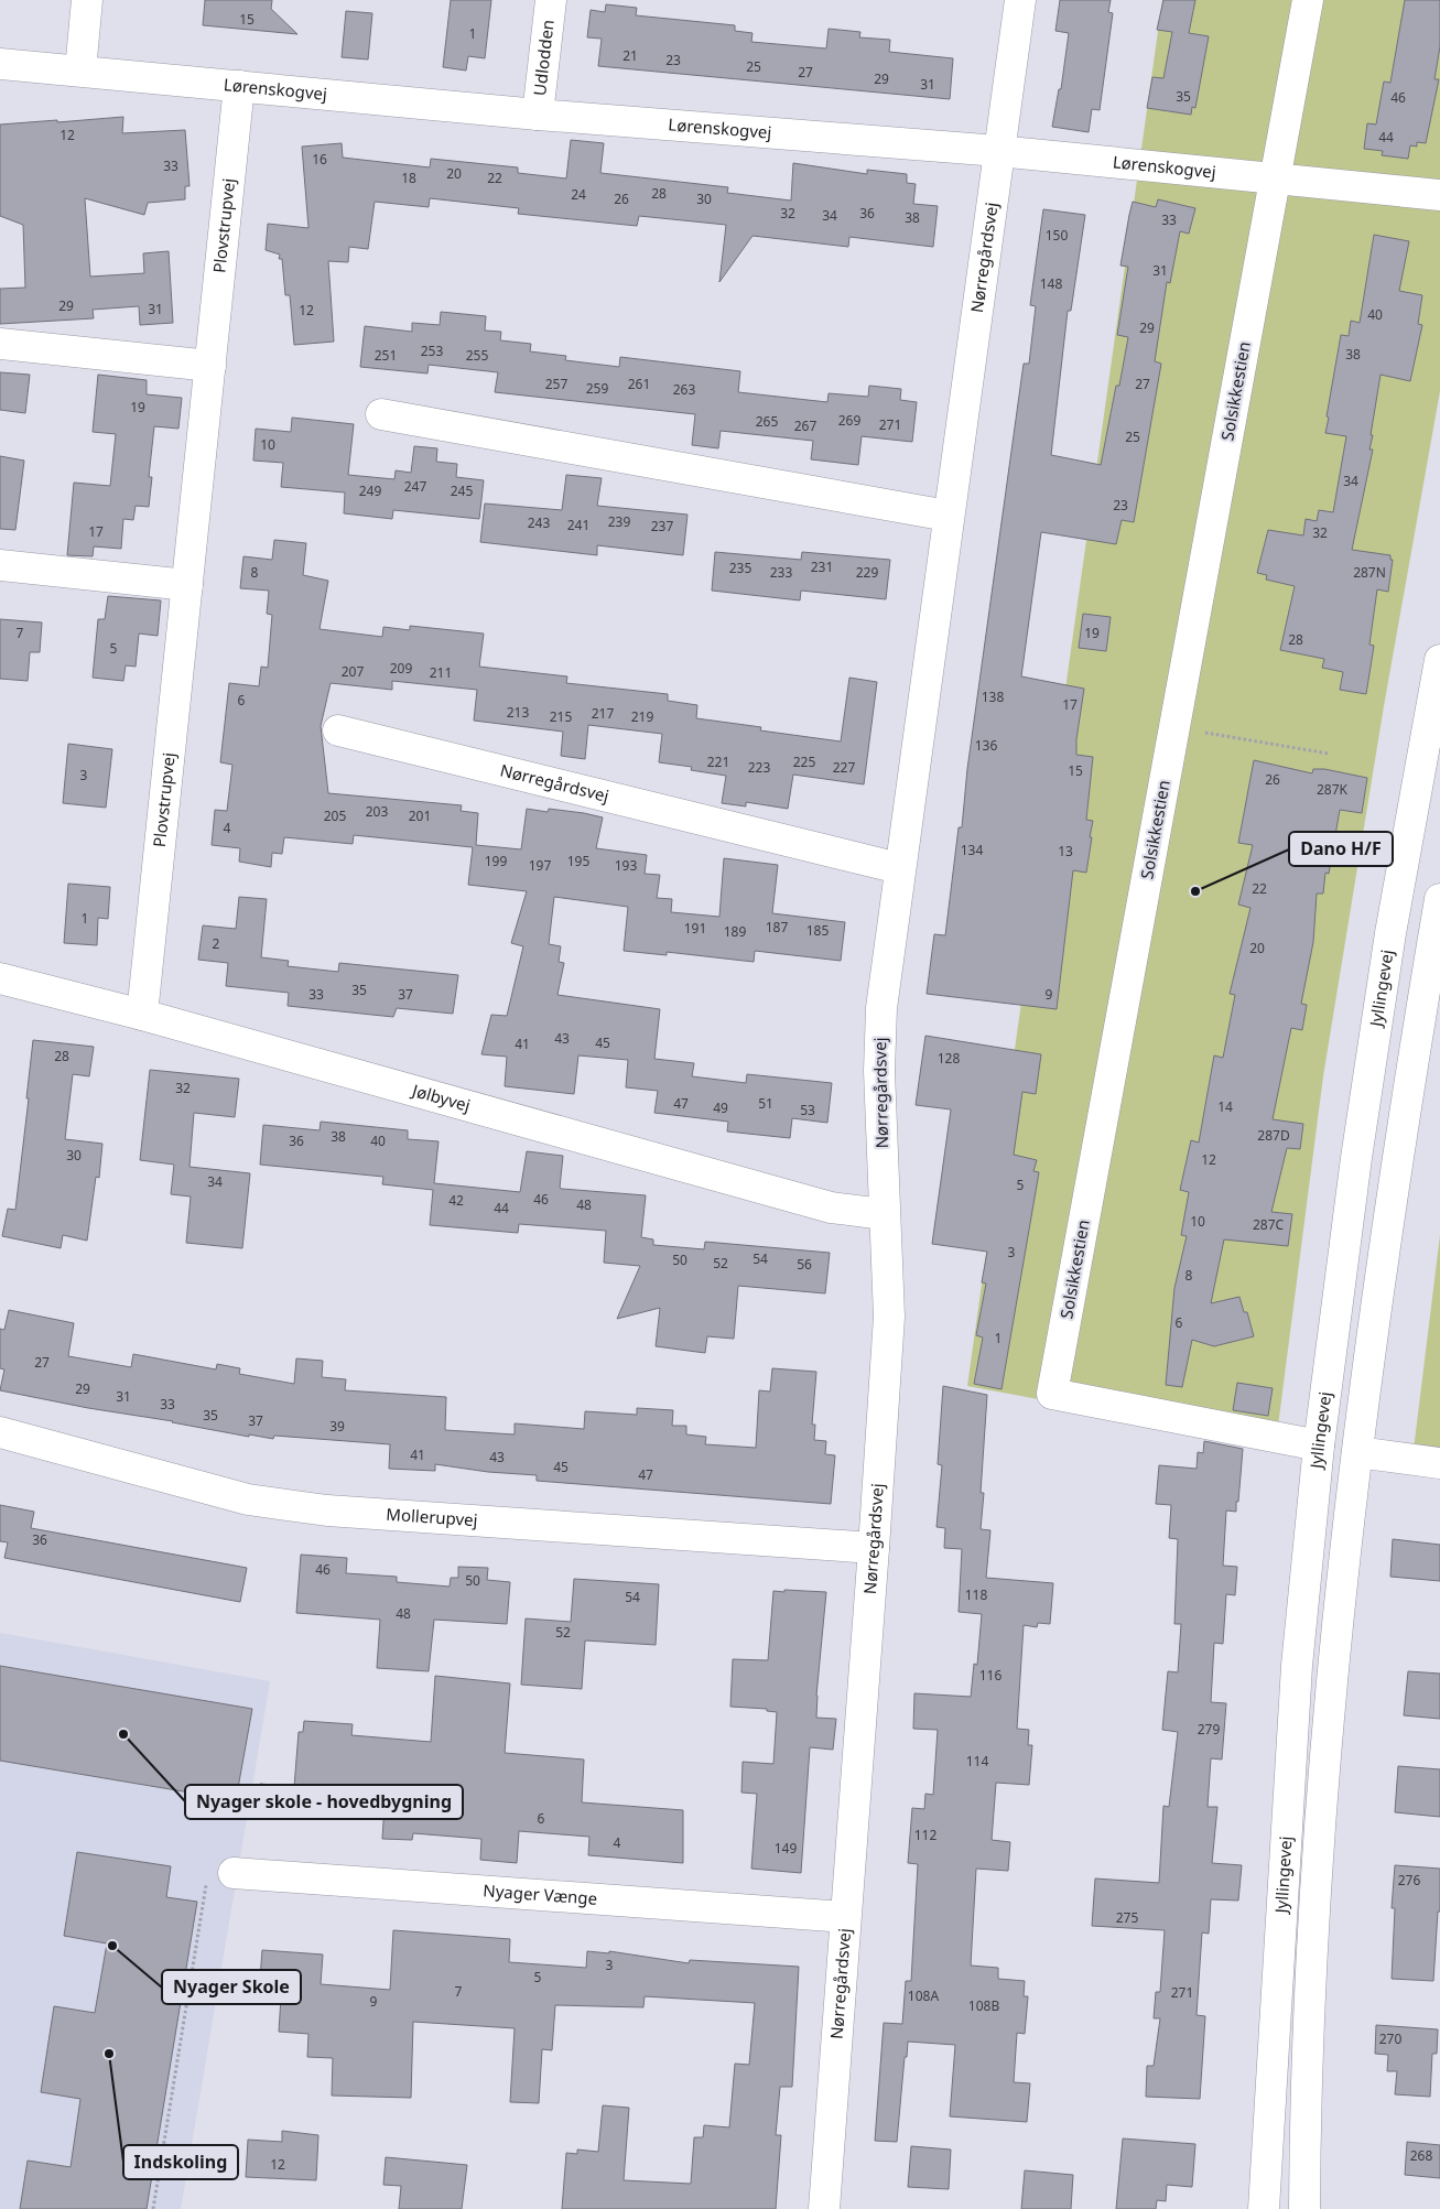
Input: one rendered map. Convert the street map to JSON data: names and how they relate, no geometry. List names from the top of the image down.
{
  "streets": {
    "street": [
      "Udlodden",
      "Lørenskogvej",
      "Plovstrupvej",
      "Nørregårdsvej",
      "Solsikkestien",
      "Jyllingevej",
      "Jølbyvej",
      "Mollerupvej",
      "Nyager Vænge"
    ]
  },
  "crossings": [
    ["Udlodden", "Lørenskogvej"],
    ["Lørenskogvej", "Plovstrupvej"],
    ["Lørenskogvej", "Nørregårdsvej"],
    ["Lørenskogvej", "Solsikkestien"],
    ["Plovstrupvej", "Jølbyvej"],
    ["Nørregårdsvej", "Jølbyvej"],
    ["Nørregårdsvej", "Mollerupvej"],
    ["Nørregårdsvej", "Nyager Vænge"],
    ["Solsikkestien", "Jyllingevej"]
  ],
  "places": [
    "Dano H/F",
    "Nyager skole - hovedbygning",
    "Nyager Skole",
    "Indskoling"
  ],
  "house_numbers": [
    "15",
    "1",
    "21",
    "23",
    "25",
    "27",
    "29",
    "31",
    "35",
    "46",
    "12",
    "44",
    "16",
    "33",
    "20",
    "18",
    "22",
    "28",
    "24",
    "26",
    "30",
    "32",
    "36",
    "34",
    "38",
    "33",
    "150",
    "31",
    "148",
    "29",
    "31",
    "12",
    "40",
    "29",
    "253",
    "38",
    "251",
    "255",
    "257",
    "261",
    "27",
    "259",
    "263",
    "19",
    "269",
    "265",
    "271",
    "267",
    "25",
    "10",
    "34",
    "247",
    "249",
    "245",
    "23",
    "239",
    "243",
    "241",
    "237",
    "17",
    "32",
    "231",
    "235",
    "8",
    "233",
    "229",
    "287N",
    "7",
    "19",
    "28",
    "5",
    "209",
    "207",
    "211",
    "138",
    "6",
    "17",
    "213",
    "217",
    "215",
    "219",
    "136",
    "221",
    "225",
    "223",
    "227",
    "15",
    "3",
    "26",
    "287K",
    "203",
    "205",
    "201",
    "4",
    "134",
    "13",
    "199",
    "195",
    "197",
    "193",
    "22",
    "1",
    "187",
    "191",
    "185",
    "189",
    "2",
    "20",
    "35",
    "33",
    "37",
    "9",
    "43",
    "45",
    "41",
    "28",
    "128",
    "32",
    "47",
    "51",
    "14",
    "49",
    "53",
    "287D",
    "38",
    "36",
    "40",
    "30",
    "12",
    "34",
    "5",
    "46",
    "42",
    "48",
    "44",
    "10",
    "287C",
    "3",
    "54",
    "50",
    "52",
    "56",
    "8",
    "6",
    "1",
    "27",
    "29",
    "31",
    "33",
    "35",
    "37",
    "39",
    "41",
    "43",
    "45",
    "47",
    "36",
    "46",
    "50",
    "118",
    "54",
    "48",
    "52",
    "116",
    "279",
    "114",
    "6",
    "112",
    "4",
    "149",
    "276",
    "275",
    "3",
    "5",
    "7",
    "271",
    "108A",
    "9",
    "108B",
    "270",
    "268",
    "12"
  ]
}
